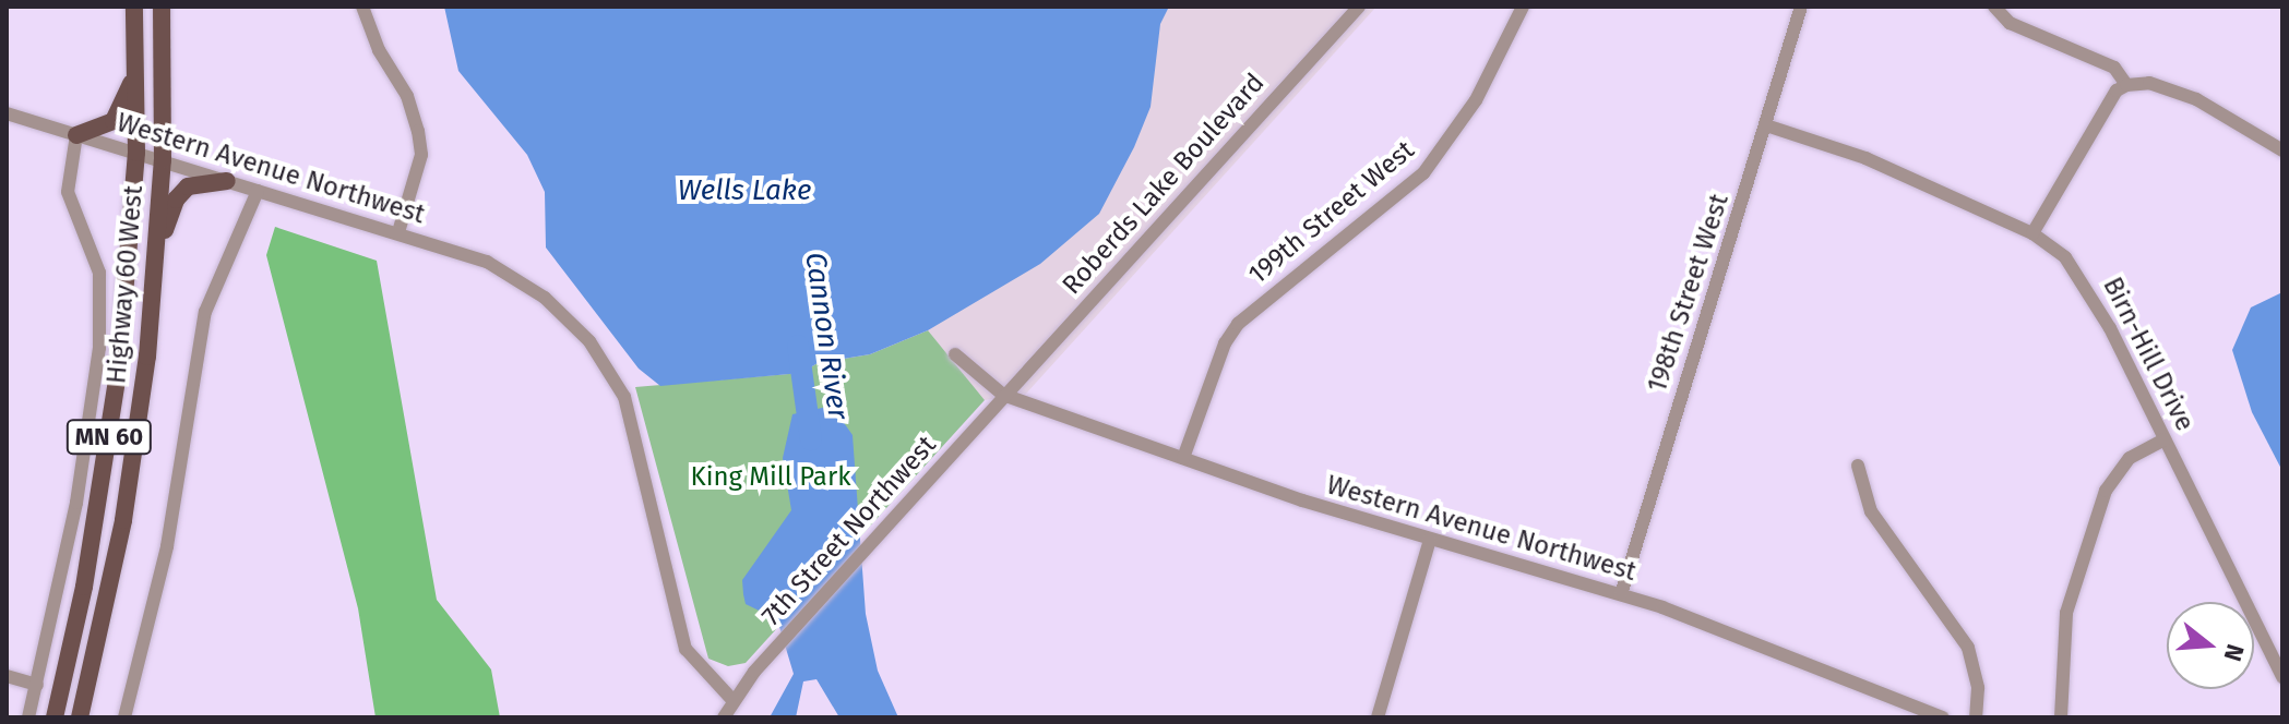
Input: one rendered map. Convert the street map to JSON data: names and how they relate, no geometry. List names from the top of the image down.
{
  "streets": {
    "main road": ["Highway 60 West", "MN 60"],
    "street": [
      "Western Avenue Northwest",
      "Roberds Lake Boulevard",
      "199th Street West",
      "198th Street West",
      "Birn-Hill Drive",
      "7th Street Northwest"
    ]
  },
  "crossings": [
    ["Western Avenue Northwest", "Roberds Lake Boulevard"],
    ["Western Avenue Northwest", "199th Street West"],
    ["Western Avenue Northwest", "Highway 60 West"],
    ["Western Avenue Northwest", "198th Street West"],
    ["Western Avenue Northwest", "7th Street Northwest"],
    ["Roberds Lake Boulevard", "7th Street Northwest"],
    ["198th Street West", "Birn-Hill Drive"]
  ],
  "water": ["Wells Lake", "Cannon River"],
  "parks": ["King Mill Park"],
  "north": "right"
}
